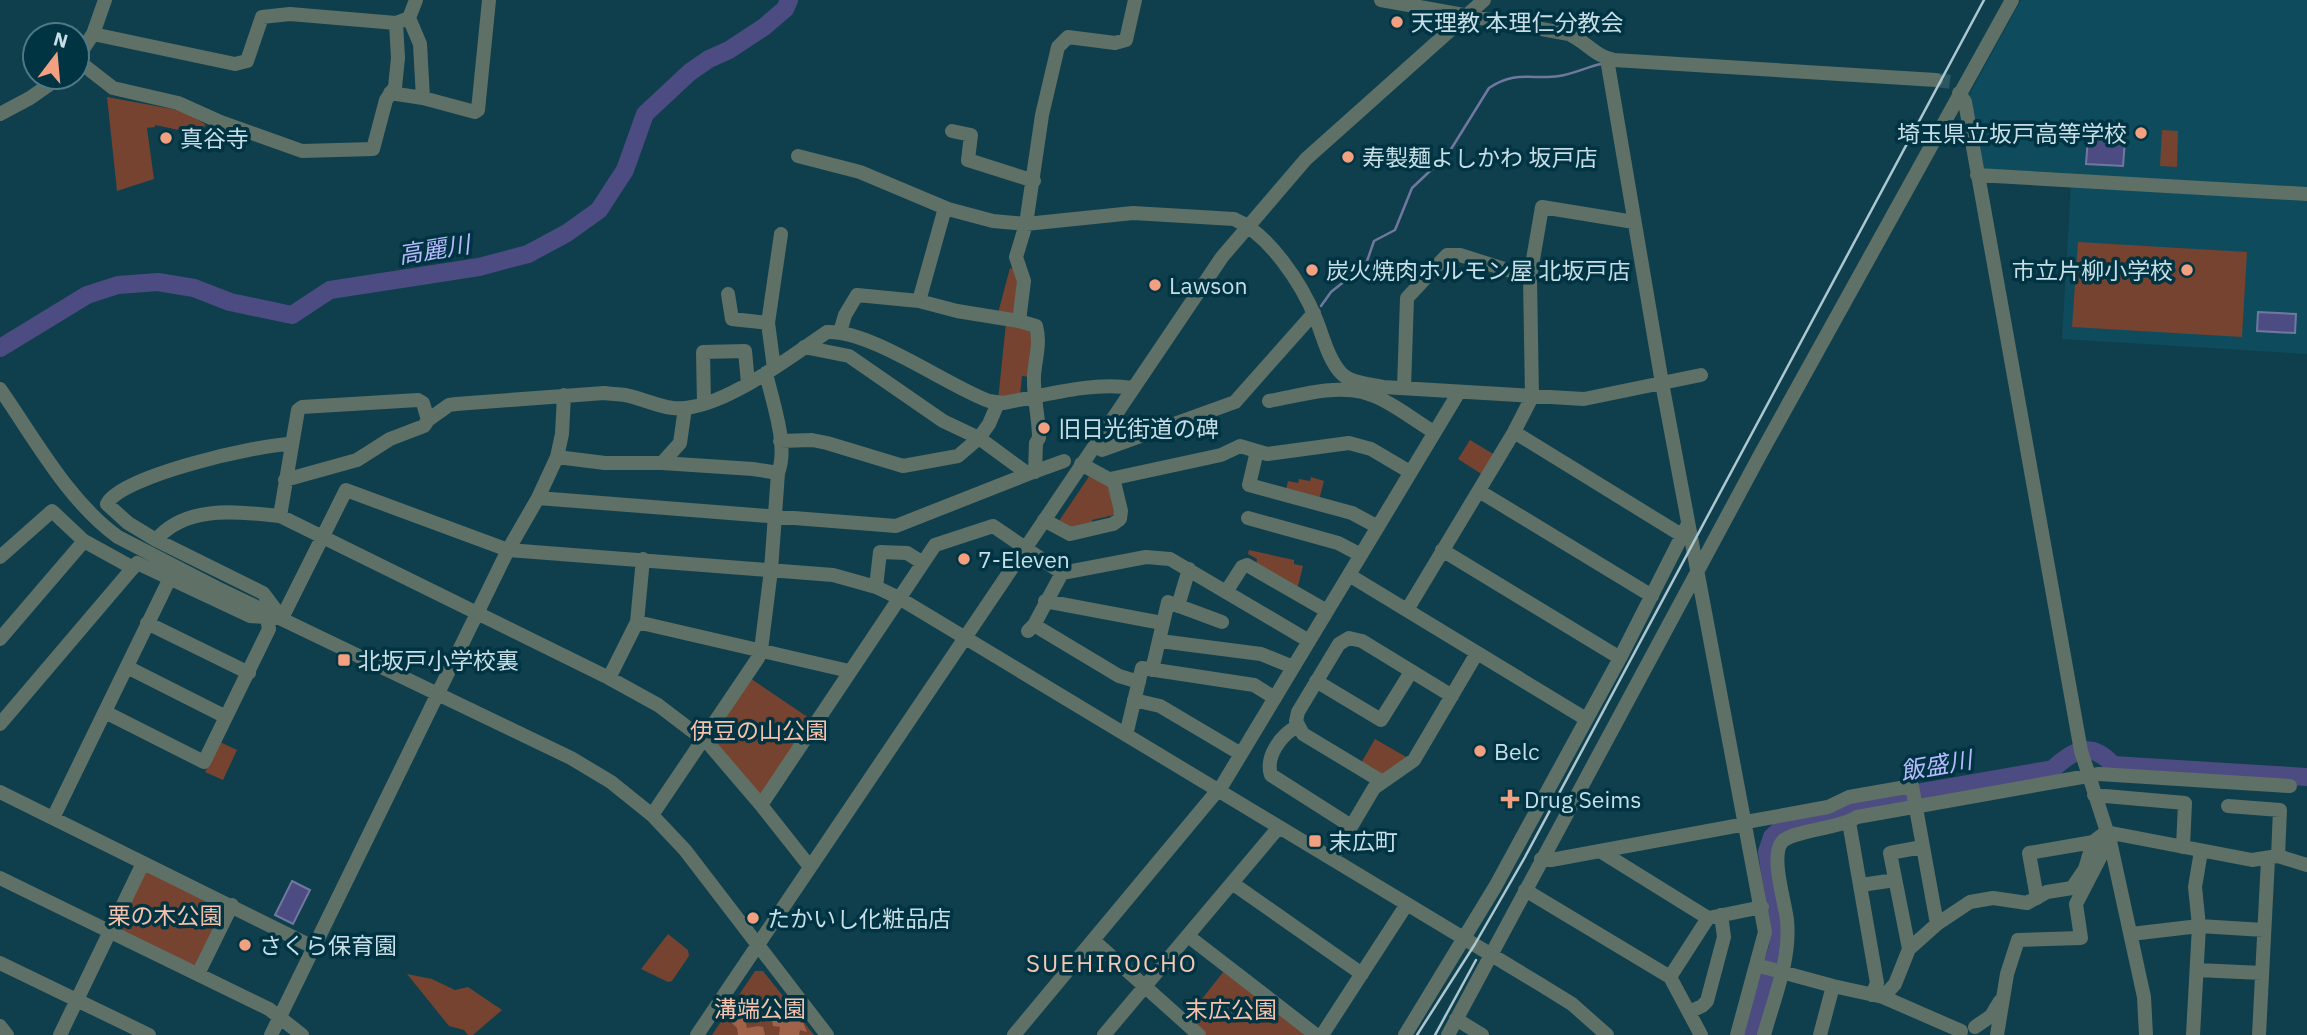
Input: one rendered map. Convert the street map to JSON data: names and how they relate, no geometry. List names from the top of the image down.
{
  "districts": ["SUEHIROCHO"],
  "water": ["高麗川", "飯盛川"],
  "parks": [
    "伊豆の山公園",
    "栗の木公園",
    "溝端公園",
    "末広公園"
  ],
  "places": {
    "other": [
      "天理教 本理仁分教会",
      "埼玉県立坂戸高等学校",
      "真谷寺",
      "寿製麺よしかわ 坂戸店",
      "炭火焼肉ホルモン屋 北坂戸店",
      "市立片柳小学校",
      "Lawson",
      "旧日光街道の碑",
      "7-Eleven",
      "Belc",
      "たかいし化粧品店",
      "さくら保育園"
    ],
    "transit": ["北坂戸小学校裏", "末広町"],
    "health": ["Drug Seims"]
  },
  "north": "top"
}
